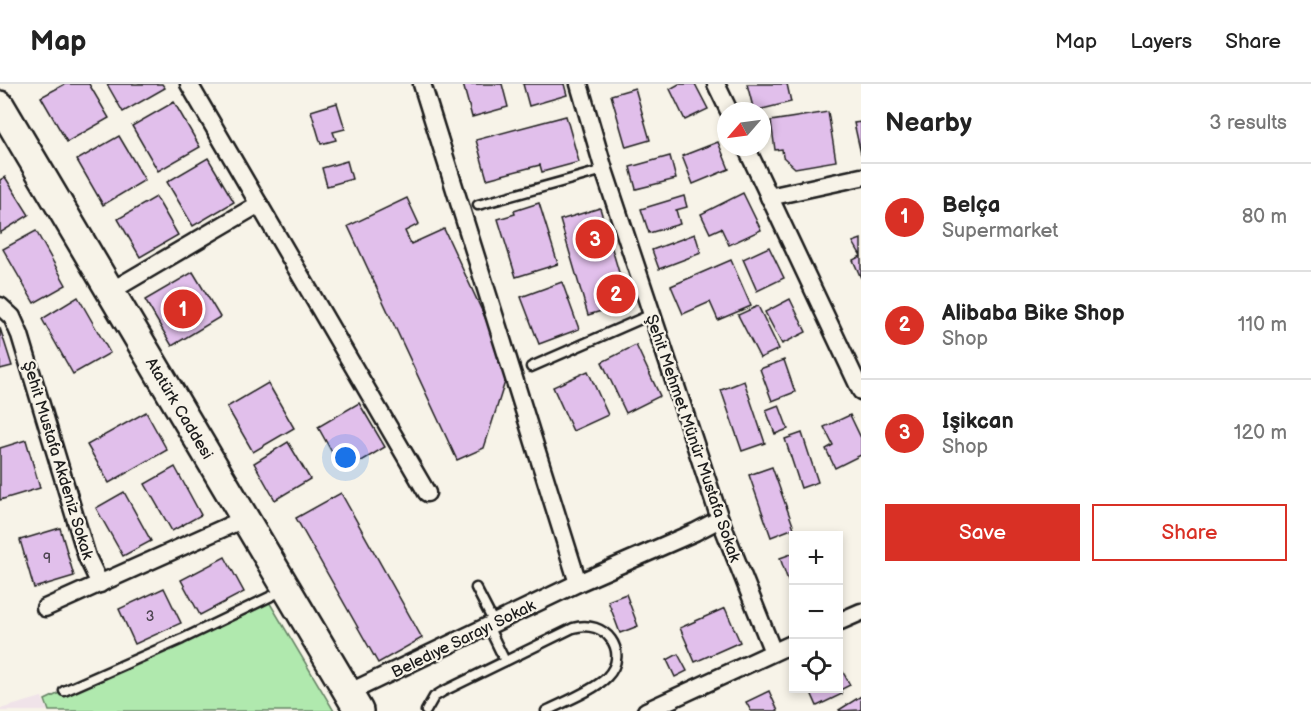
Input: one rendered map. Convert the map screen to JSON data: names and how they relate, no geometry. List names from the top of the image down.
{
  "streets": {
    "main road": ["Atatürk Caddesi"],
    "street": ["Şehit Mehmet Münür Mustafa Sokak", "Şehit Mustafa Akdeniz Sokak", "Beledıye Sarayı Sokak"]
  },
  "crossings": [
    ["Atatürk Caddesi", "Beledıye Sarayı Sokak"],
    ["Şehit Mehmet Münür Mustafa Sokak", "Beledıye Sarayı Sokak"]
  ],
  "house_numbers": ["9", "3"],
  "north": "bottom left",
  "page": {
    "header": "Map",
    "nav": ["Map", "Layers", "Share"],
    "heading": ["Nearby", "3 results"],
    "list": [
      {
        "mark": "1",
        "name": "Belça",
        "note": "Supermarket",
        "value": "80 m"
      },
      {
        "mark": "2",
        "name": "Alibaba Bike Shop",
        "note": "Shop",
        "value": "110 m"
      },
      {
        "mark": "3",
        "name": "Işikcan",
        "note": "Shop",
        "value": "120 m"
      }
    ],
    "pins": ["3", "2", "1"],
    "buttons": ["Save", "Share"],
    "map_buttons": ["+", "−"]
  }
}
